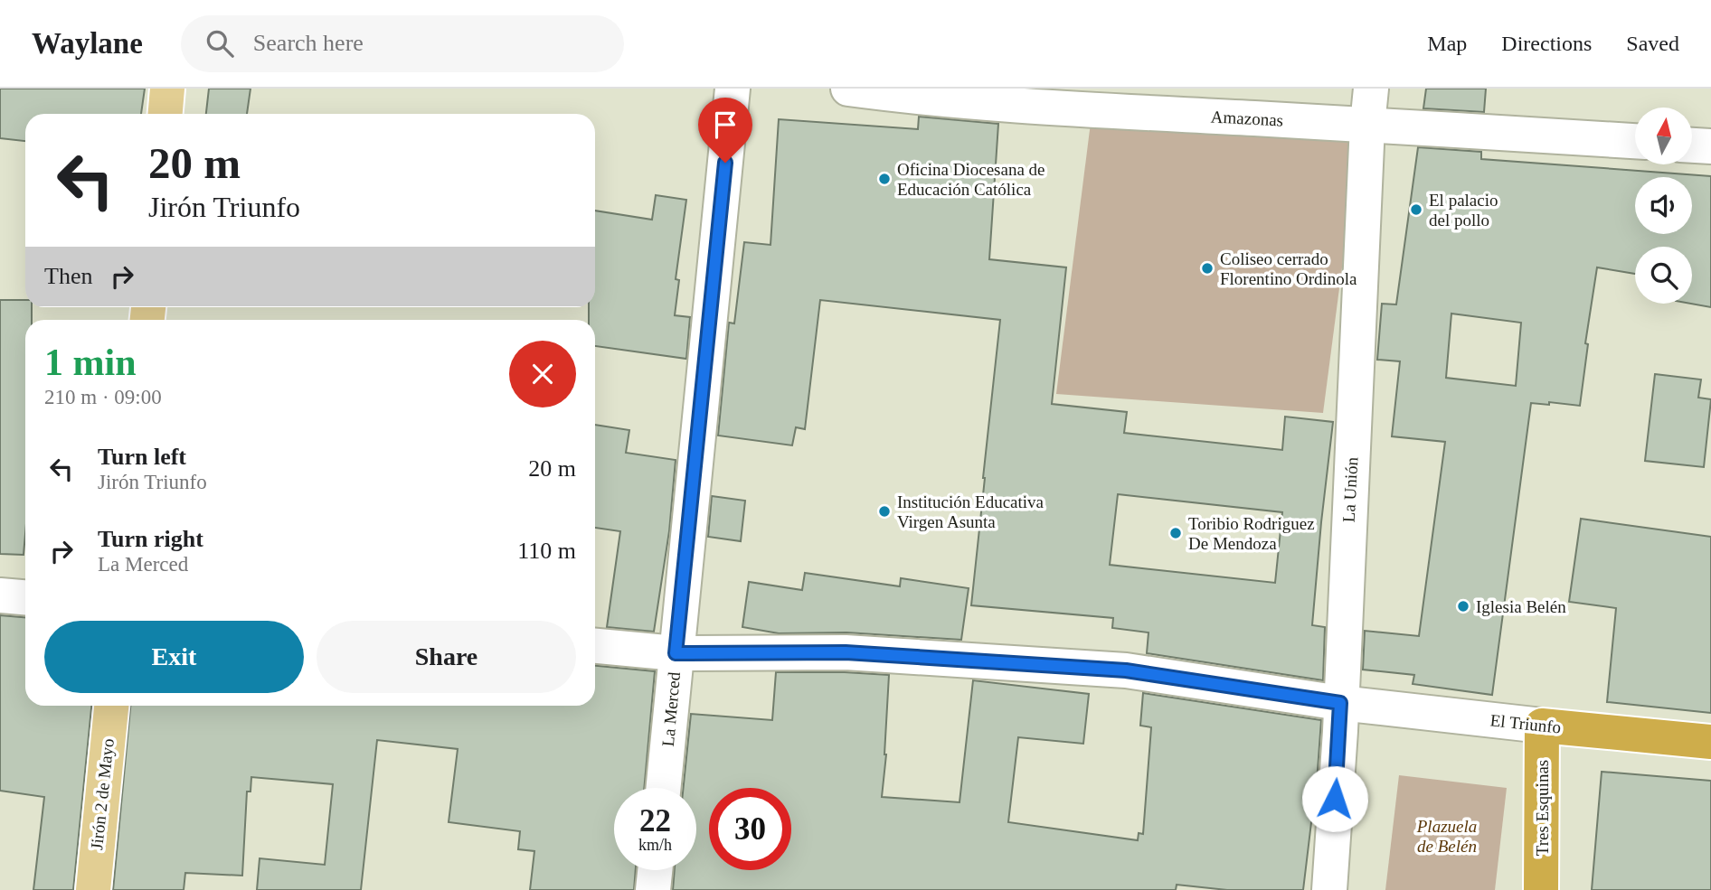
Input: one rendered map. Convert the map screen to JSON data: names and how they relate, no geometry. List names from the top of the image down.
{
  "streets": {
    "highway": ["El Triunfo", "Tres Esquinas"],
    "main road": ["Jirón 2 de Mayo"],
    "street": ["Amazonas", "La Unión", "La Merced"]
  },
  "crossings": [
    ["Amazonas", "La Unión"],
    ["La Unión", "El Triunfo"],
    ["La Merced", "El Triunfo"],
    ["El Triunfo", "Tres Esquinas"]
  ],
  "parks": ["Plazuela de Belén"],
  "places": [
    "Oficina Diocesana de Educación Católica",
    "El palacio del pollo",
    "Coliseo cerrado Florentino Ordinola",
    "Institución Educativa Virgen Asunta",
    "Toribio Rodriguez De Mendoza",
    "Iglesia Belén"
  ],
  "north": "top",
  "page": {
    "header": "Waylane",
    "search": "Search here",
    "nav": ["Map", "Directions", "Saved"],
    "turn": ["20 m", "Jirón Triunfo"],
    "then": "Then",
    "heading": ["1 min", "210 m · 09:00"],
    "list": [
      {
        "name": "Turn left",
        "note": "Jirón Triunfo",
        "value": "20 m"
      },
      {
        "name": "Turn right",
        "note": "La Merced",
        "value": "110 m"
      }
    ],
    "buttons": ["Exit", "Share"],
    "speed": "22 km/h",
    "limit": "30"
  }
}
